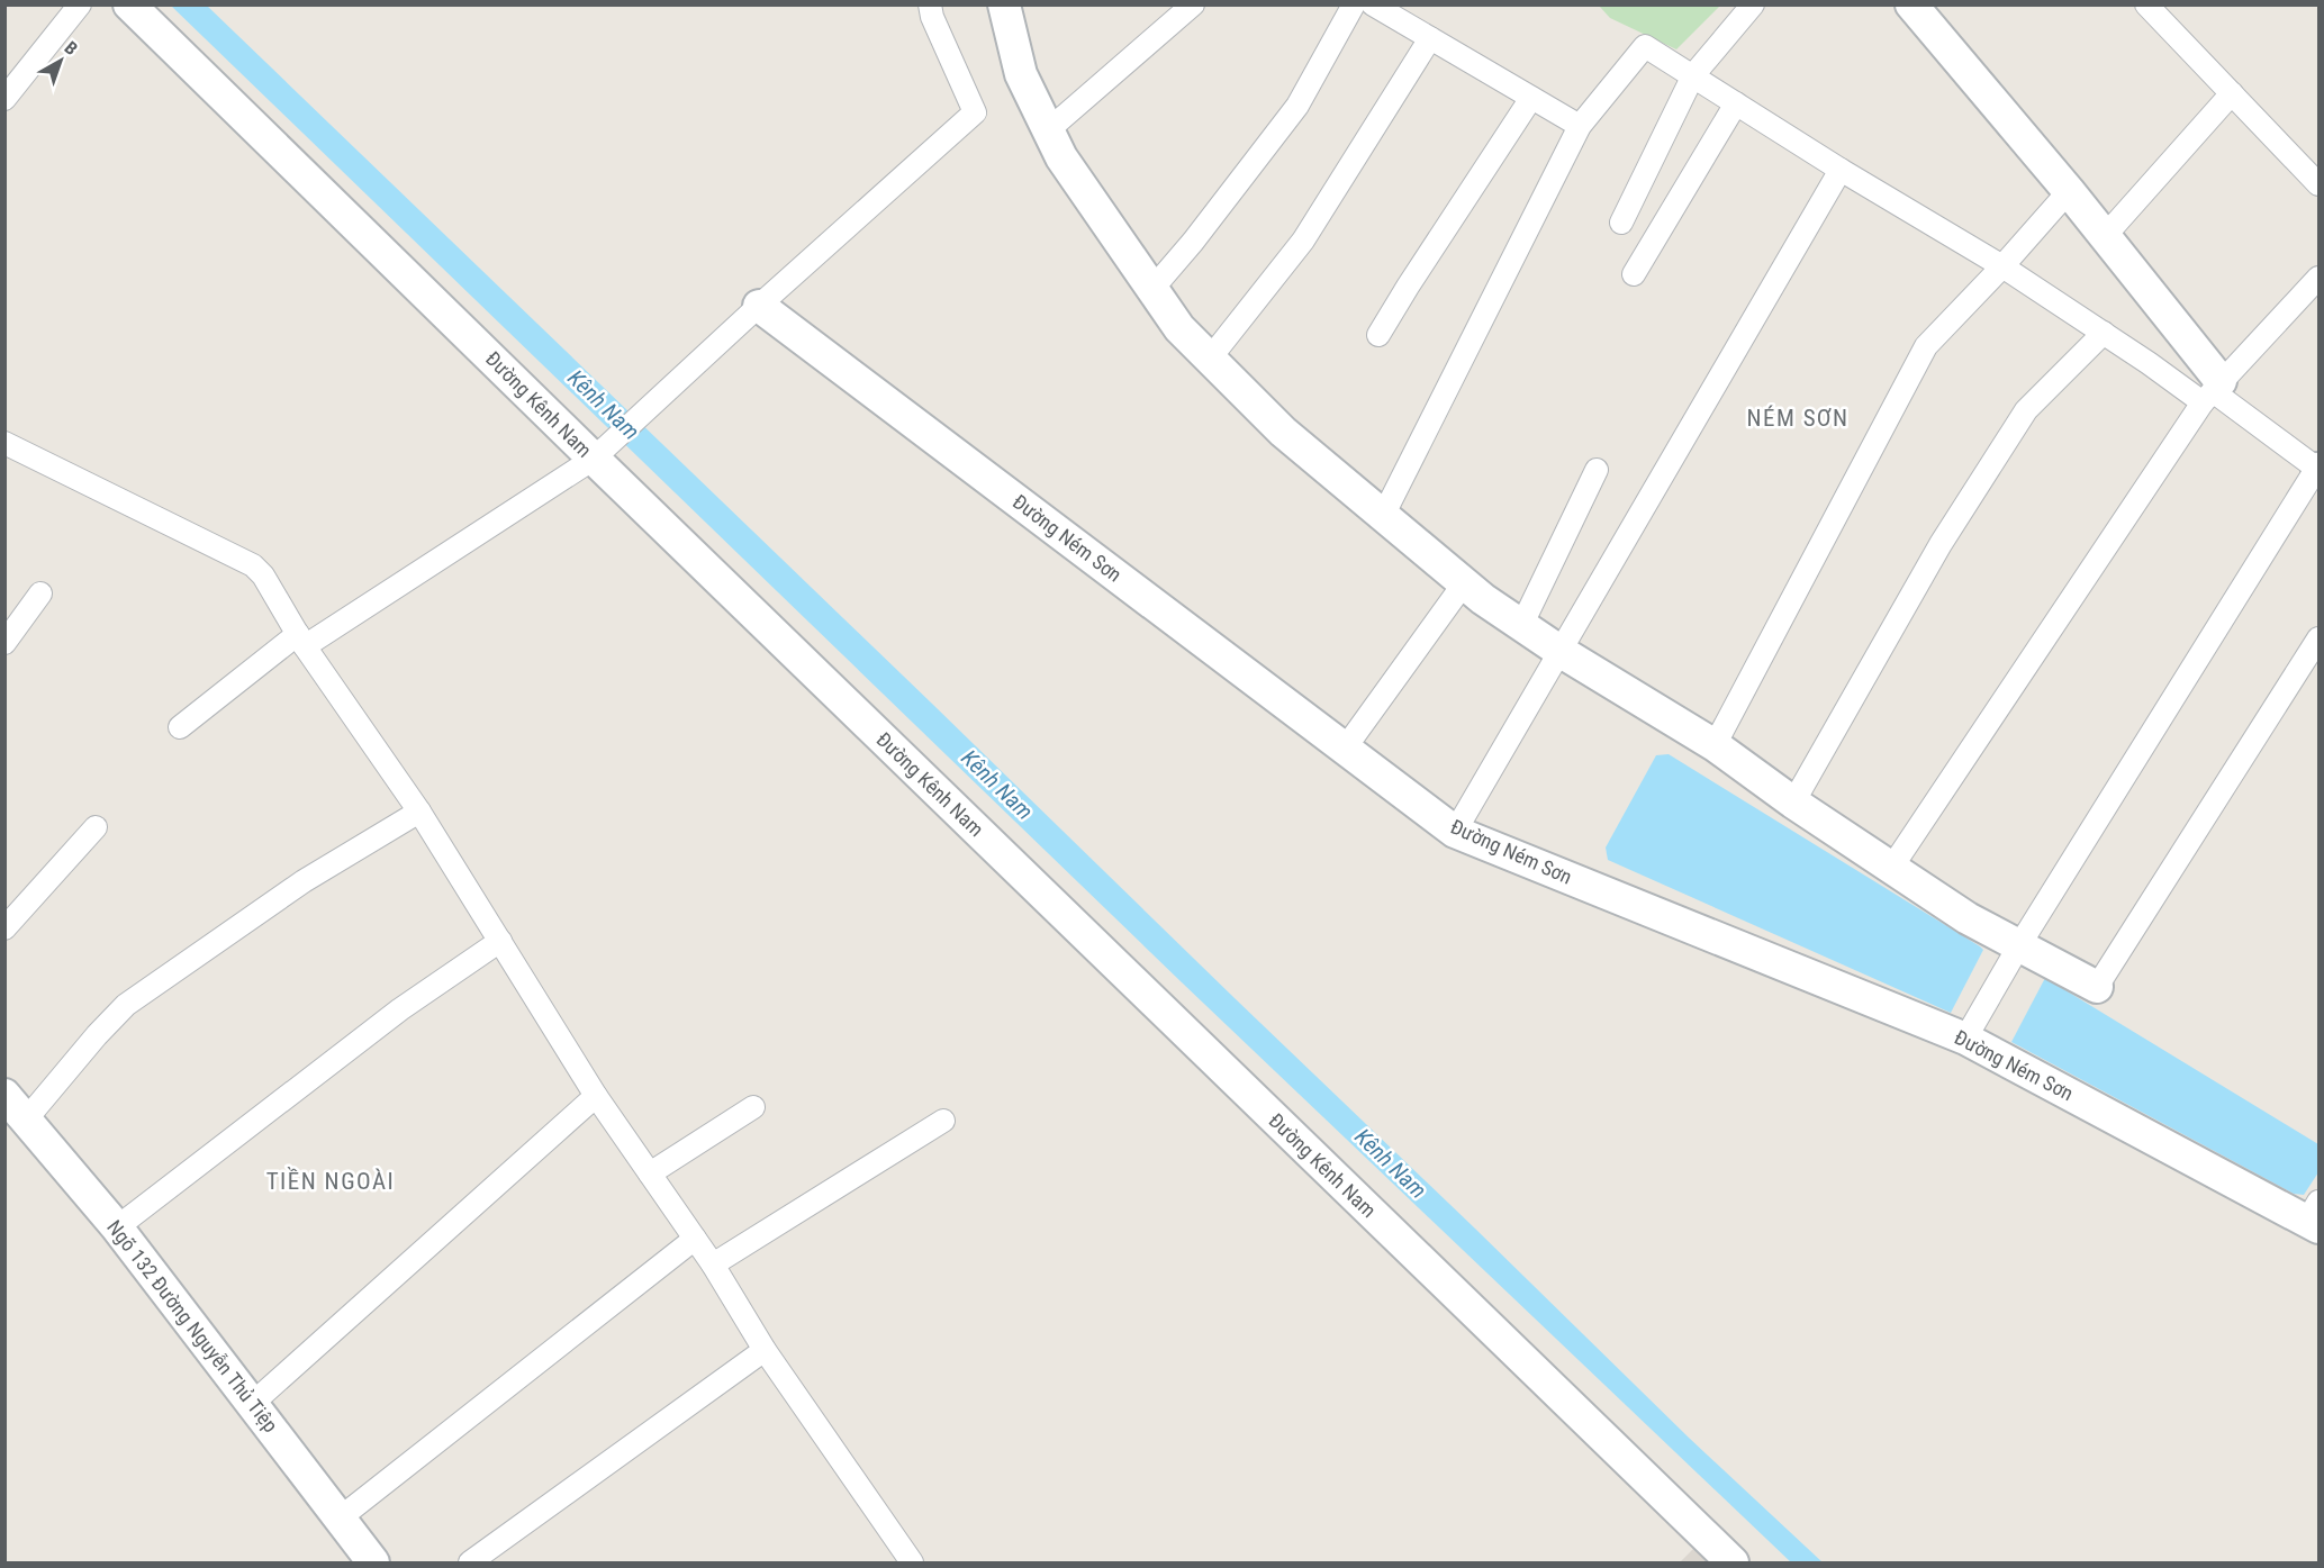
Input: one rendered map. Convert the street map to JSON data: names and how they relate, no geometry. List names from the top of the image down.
{
  "streets": {
    "street": ["Đường Kênh Nam", "Đường Ném Sơn", "Ngõ 132 Đường Nguyễn Thủ Tiệp"]
  },
  "districts": ["NÉM SƠN", "TIỀN NGOÀI"],
  "water": ["Kênh Nam"],
  "north": "top right"
}
